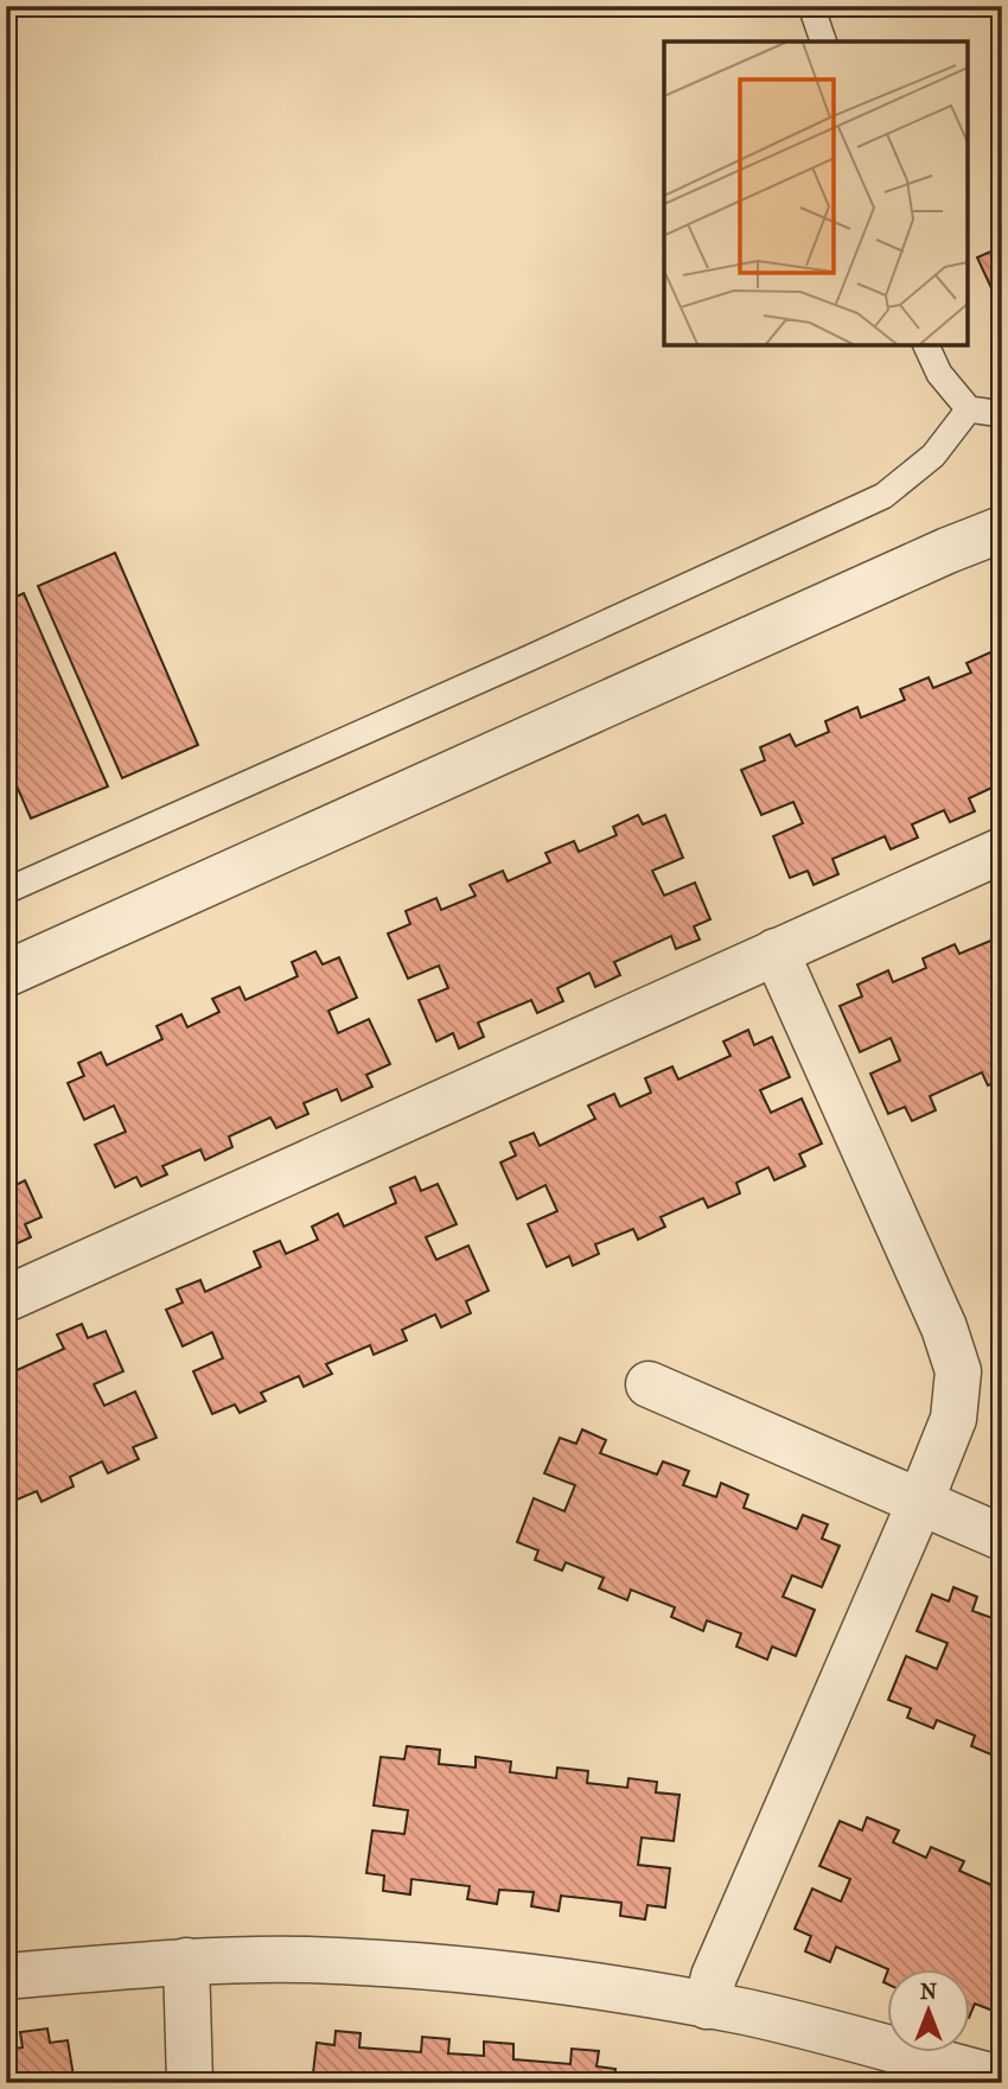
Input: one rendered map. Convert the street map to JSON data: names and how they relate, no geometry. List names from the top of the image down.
{
  "north": "top"
}
